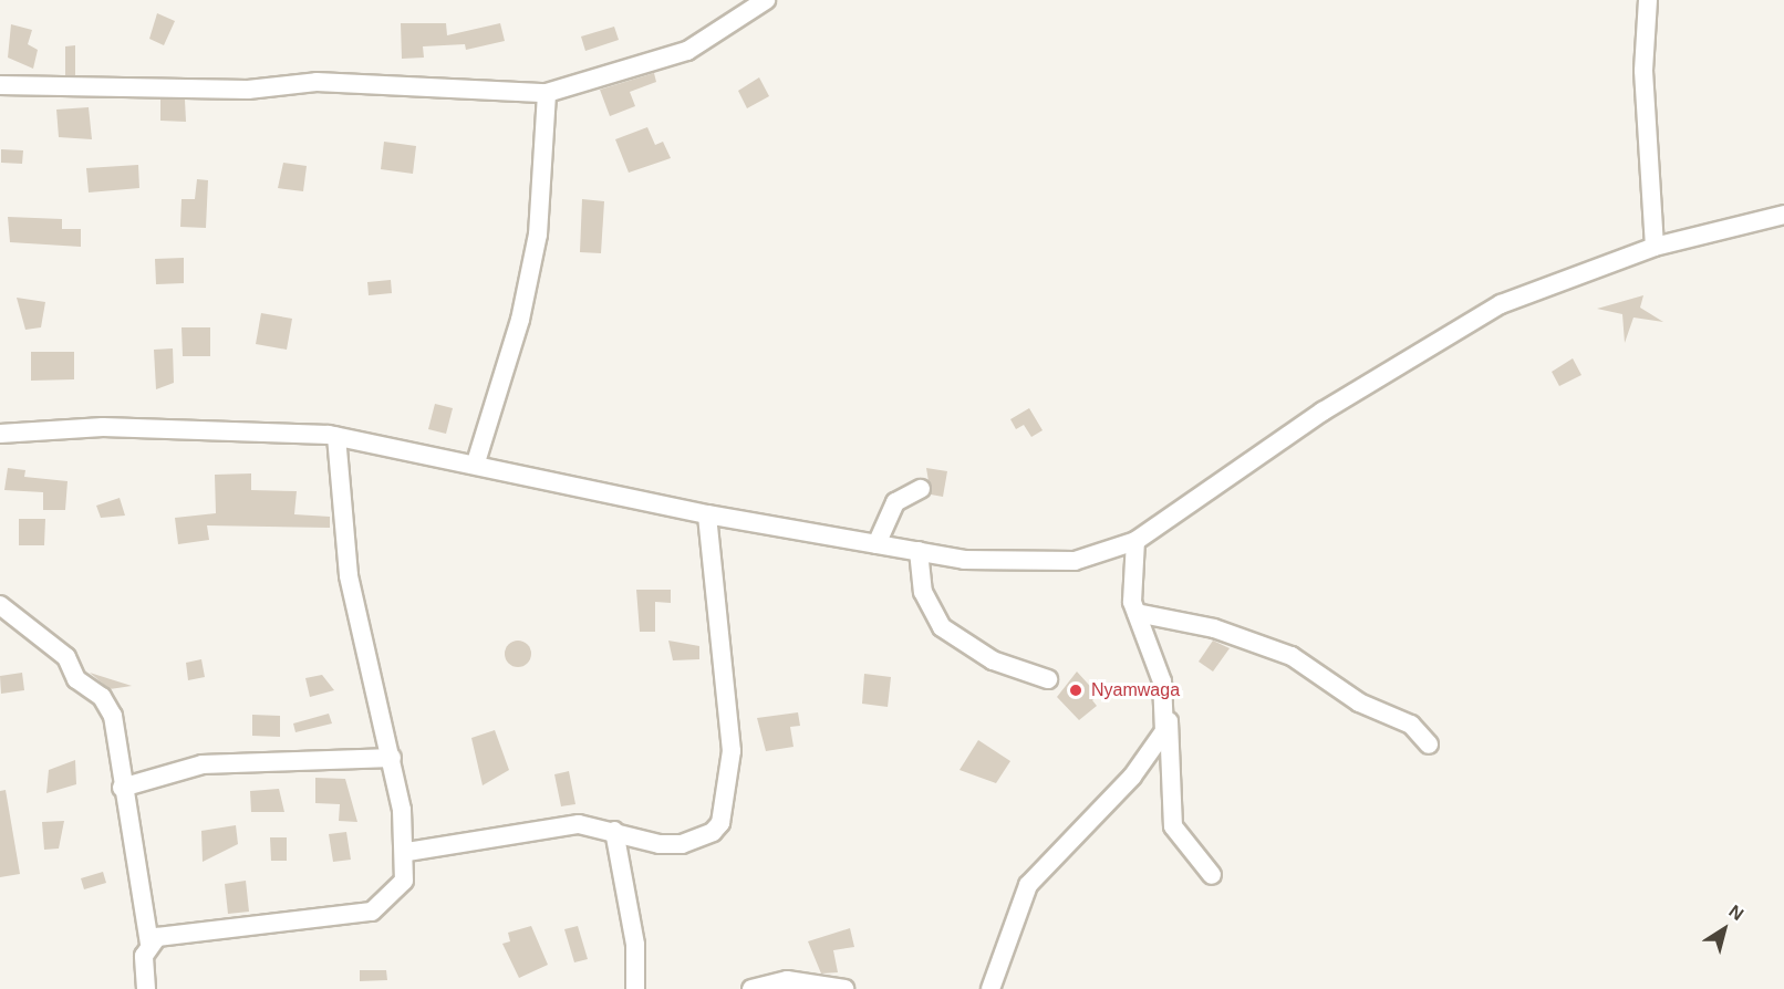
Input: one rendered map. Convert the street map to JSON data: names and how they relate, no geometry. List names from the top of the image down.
{
  "places": ["Nyamwaga"],
  "north": "top right"
}
